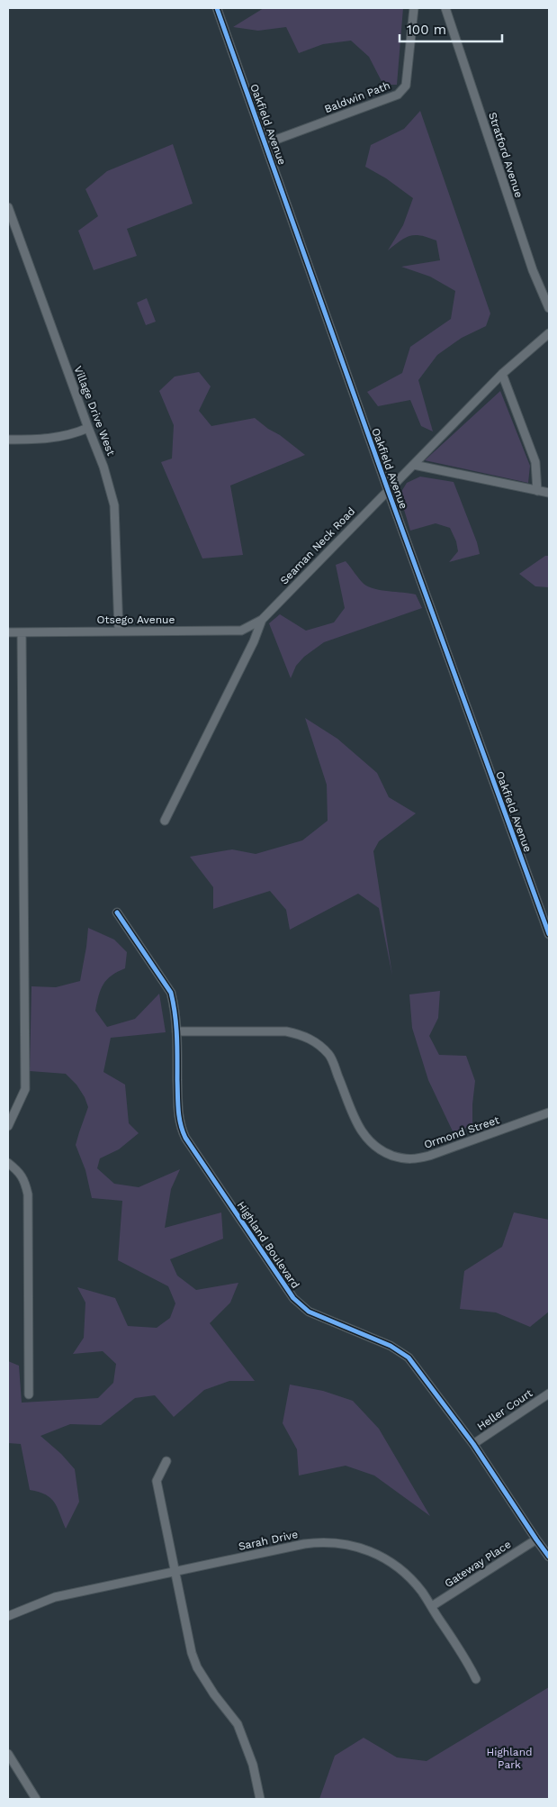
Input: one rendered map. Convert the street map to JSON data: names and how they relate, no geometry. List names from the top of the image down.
{
  "streets": {
    "street": [
      "Baldwin Path",
      "Oakfield Avenue",
      "Stratford Avenue",
      "Village Drive West",
      "Seaman Neck Road",
      "Otsego Avenue",
      "Ormond Street",
      "Highland Boulevard",
      "Heller Court",
      "Sarah Drive",
      "Gateway Place"
    ]
  },
  "crossings": [
    ["Baldwin Path", "Oakfield Avenue"],
    ["Oakfield Avenue", "Seaman Neck Road"],
    ["Village Drive West", "Otsego Avenue"],
    ["Seaman Neck Road", "Otsego Avenue"],
    ["Ormond Street", "Highland Boulevard"],
    ["Highland Boulevard", "Heller Court"],
    ["Highland Boulevard", "Gateway Place"],
    ["Sarah Drive", "Gateway Place"]
  ],
  "parks": ["Highland Park"],
  "scale_bar": "100 m"
}
